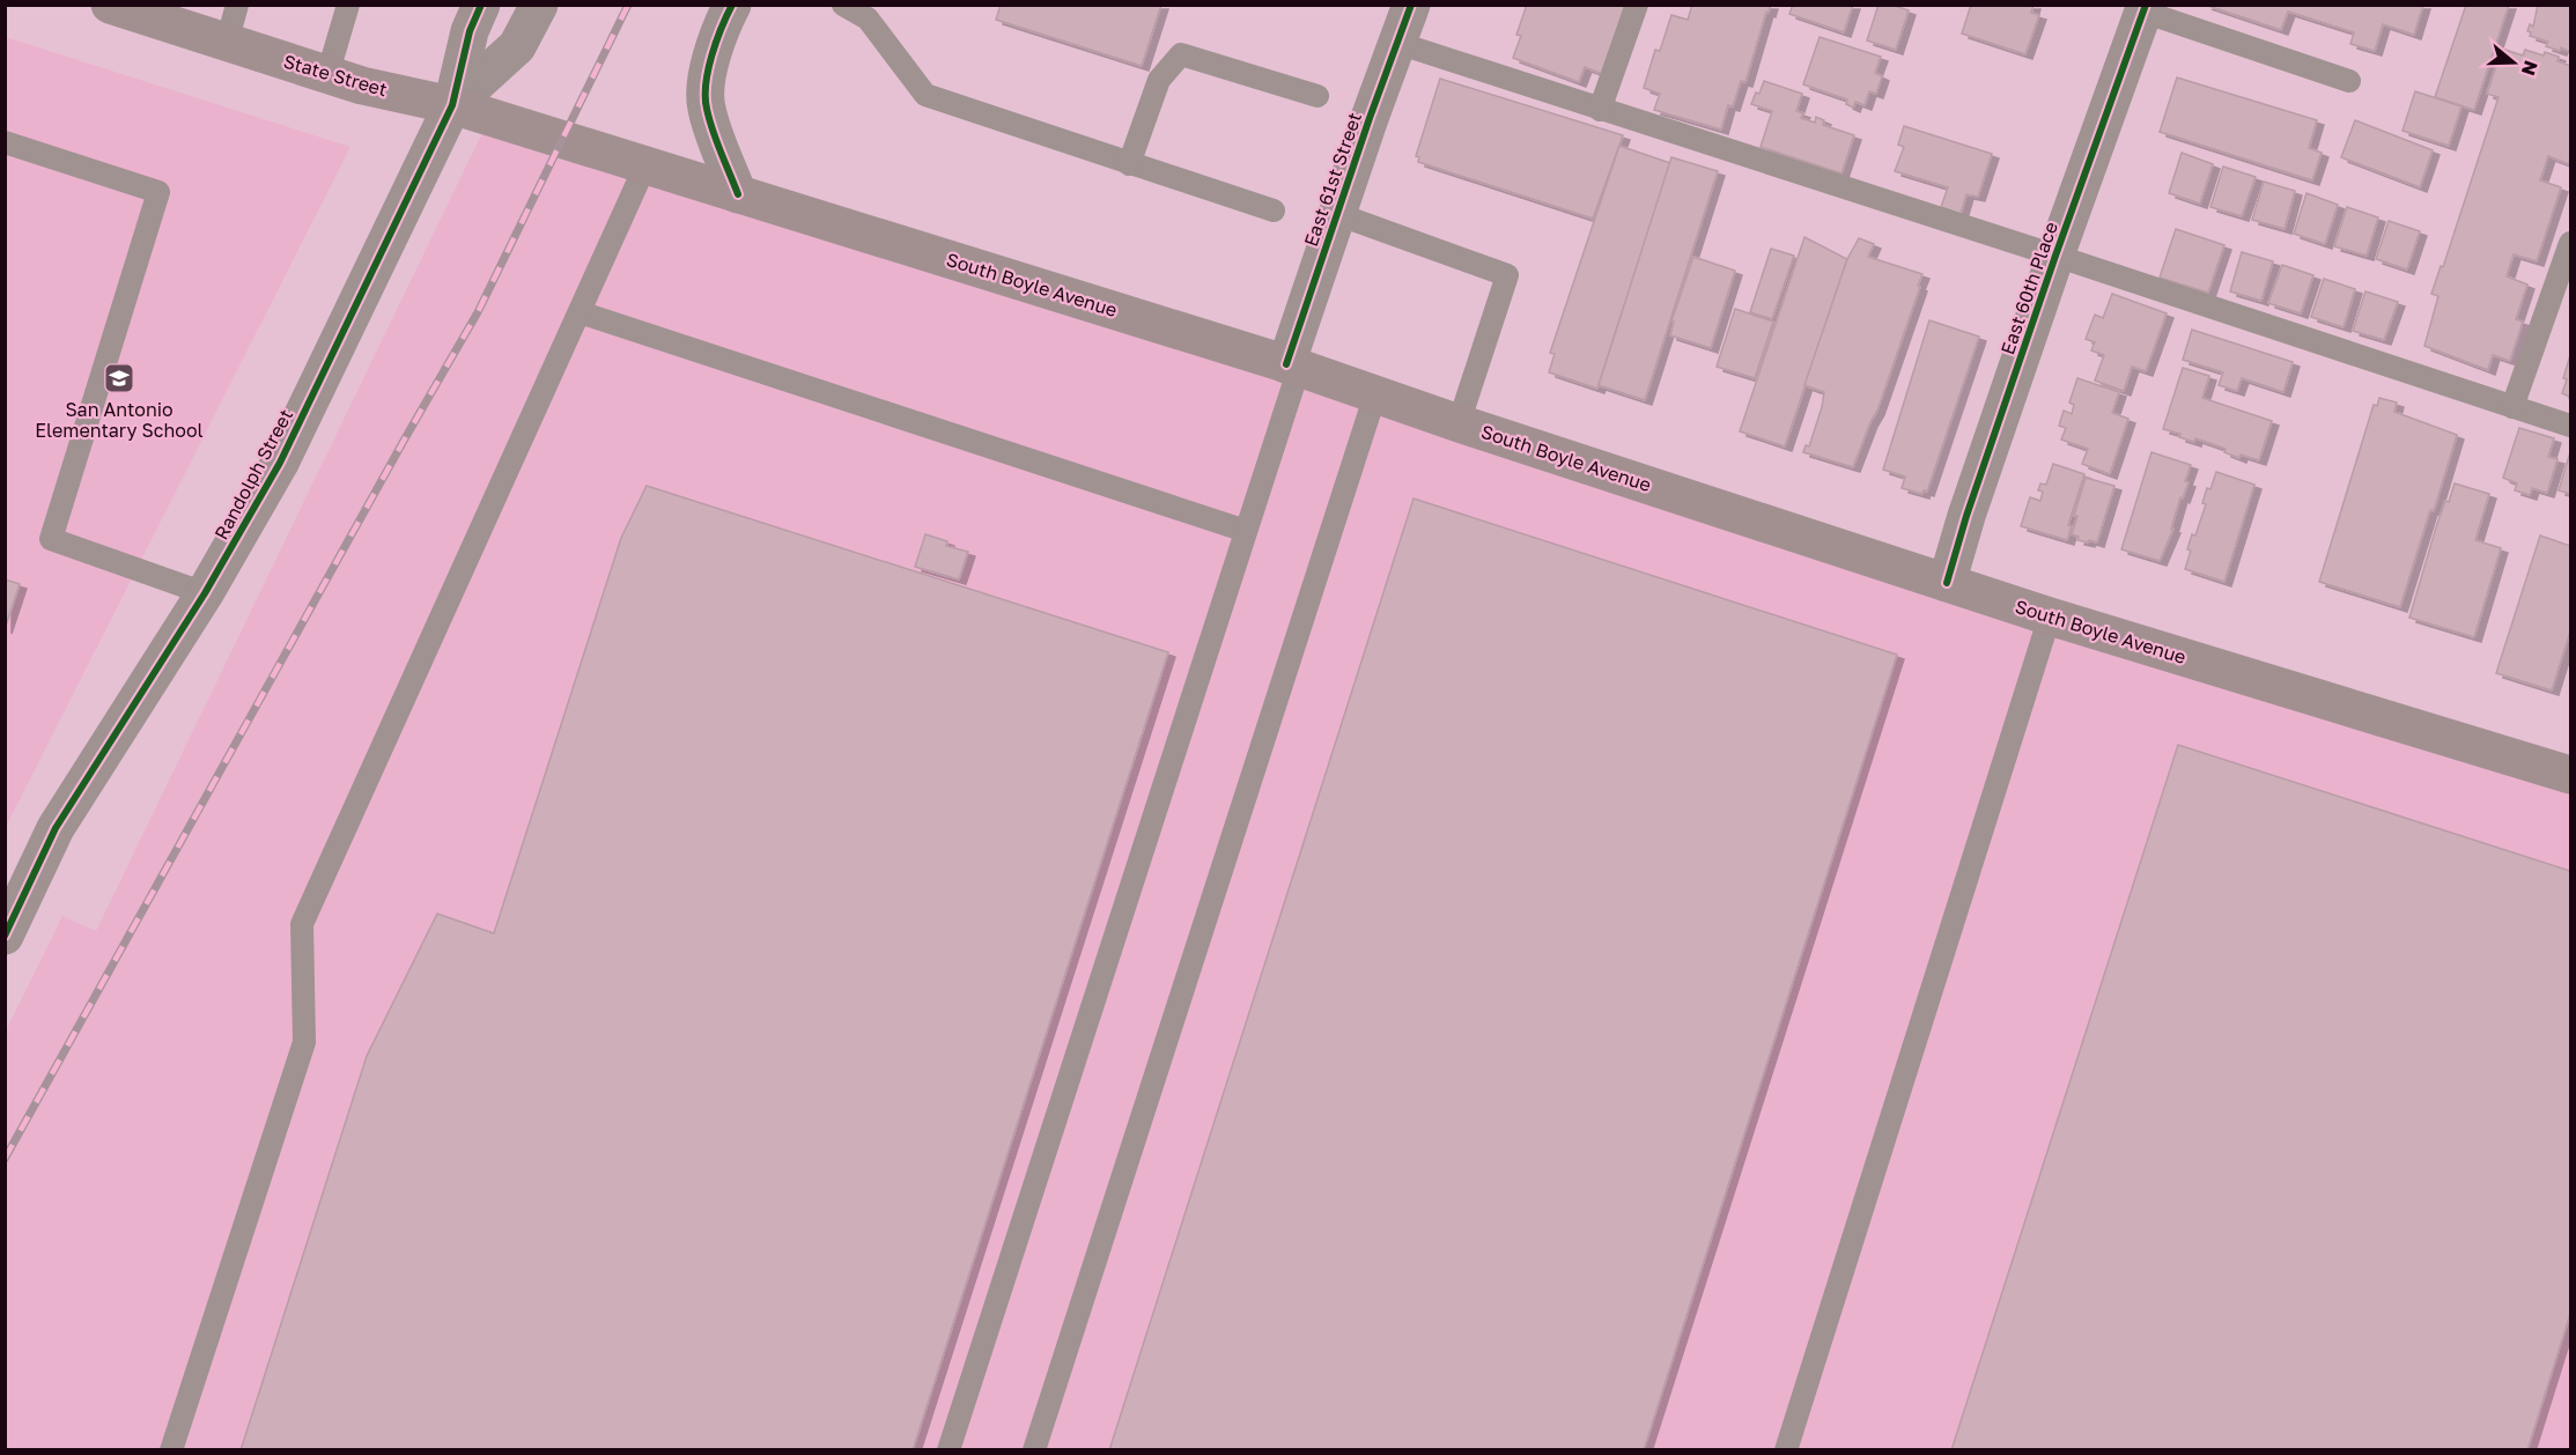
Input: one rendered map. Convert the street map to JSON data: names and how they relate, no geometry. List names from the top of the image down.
{
  "streets": {
    "main road": ["State Street", "South Boyle Avenue"],
    "street": ["East 61st Street", "East 60th Place", "Randolph Street"]
  },
  "crossings": [
    ["State Street", "South Boyle Avenue"],
    ["State Street", "Randolph Street"],
    ["East 61st Street", "South Boyle Avenue"],
    ["South Boyle Avenue", "East 60th Place"]
  ],
  "places": {
    "school or university": ["San Antonio Elementary School"]
  },
  "north": "right"
}
